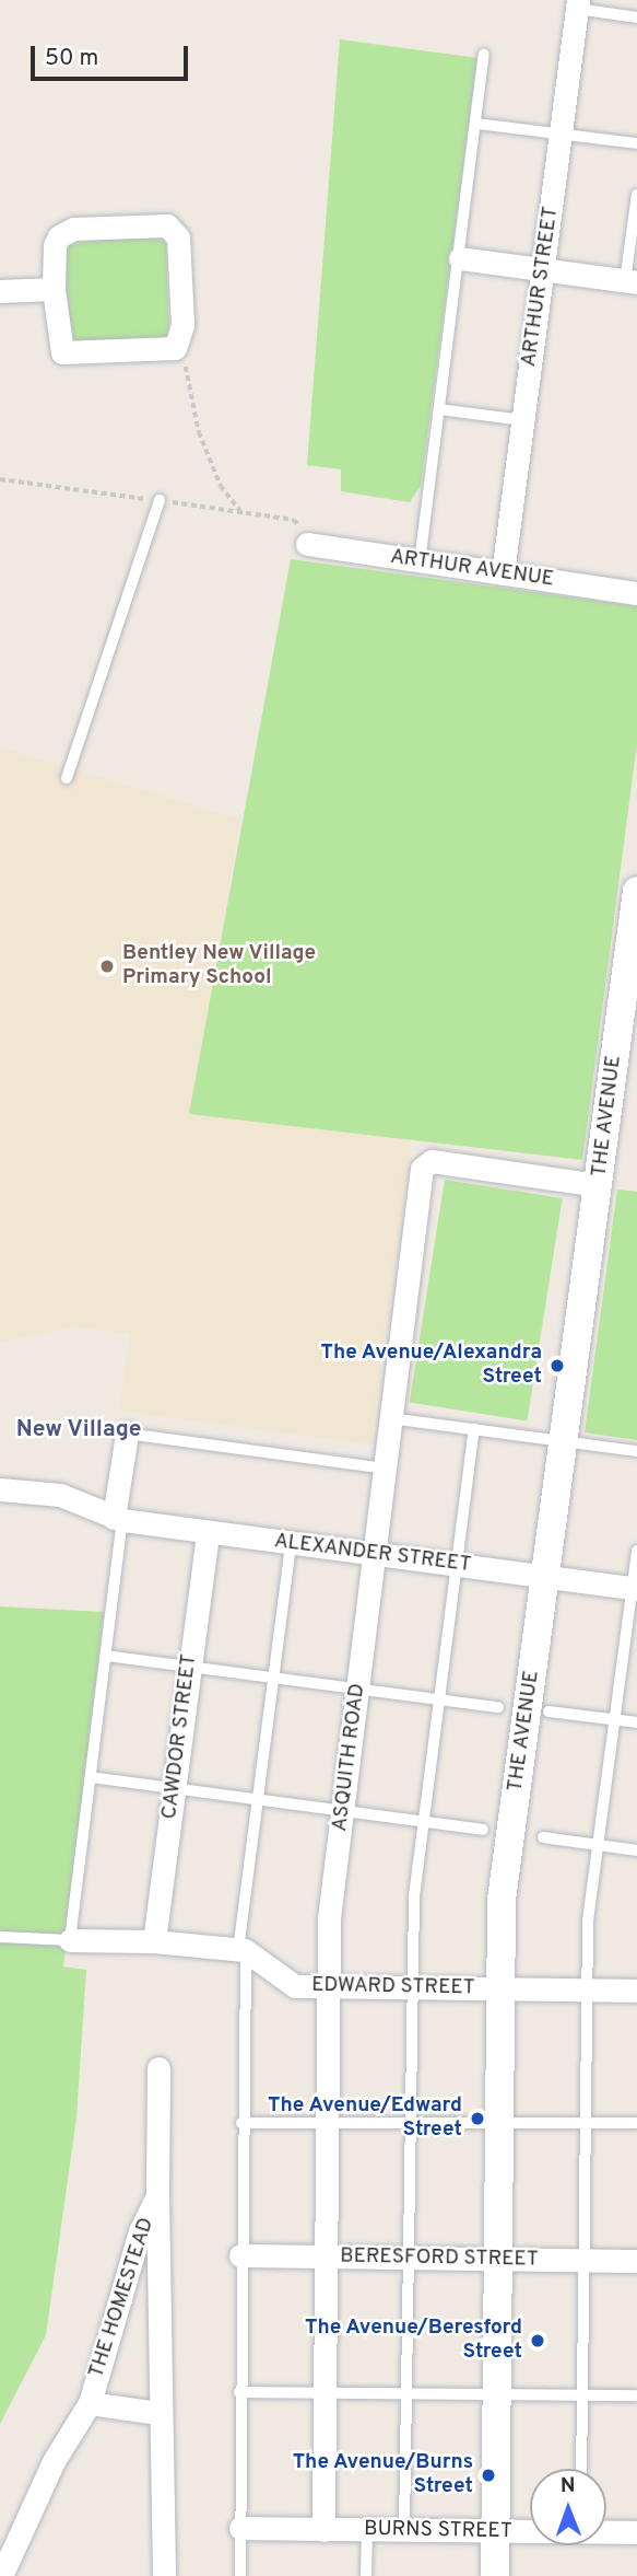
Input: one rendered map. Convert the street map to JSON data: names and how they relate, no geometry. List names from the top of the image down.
{
  "streets": {
    "street": [
      "ARTHUR STREET",
      "ARTHUR AVENUE",
      "THE AVENUE",
      "ALEXANDER STREET",
      "CAWDOR STREET",
      "ASQUITH ROAD",
      "EDWARD STREET",
      "BERESFORD STREET",
      "THE HOMESTEAD",
      "BURNS STREET"
    ]
  },
  "crossings": [
    ["ARTHUR STREET", "ARTHUR AVENUE"],
    ["THE AVENUE", "ALEXANDER STREET"],
    ["THE AVENUE", "ASQUITH ROAD"],
    ["THE AVENUE", "EDWARD STREET"],
    ["THE AVENUE", "BERESFORD STREET"],
    ["THE AVENUE", "BURNS STREET"],
    ["ALEXANDER STREET", "CAWDOR STREET"],
    ["ALEXANDER STREET", "ASQUITH ROAD"],
    ["CAWDOR STREET", "EDWARD STREET"],
    ["ASQUITH ROAD", "EDWARD STREET"],
    ["ASQUITH ROAD", "BERESFORD STREET"],
    ["ASQUITH ROAD", "BURNS STREET"]
  ],
  "districts": ["New Village"],
  "places": [
    "Bentley New Village Primary School",
    "The Avenue/Alexandra Street",
    "The Avenue/Edward Street",
    "The Avenue/Beresford Street",
    "The Avenue/Burns Street"
  ],
  "scale_bar": "50 m",
  "north": "top"
}
